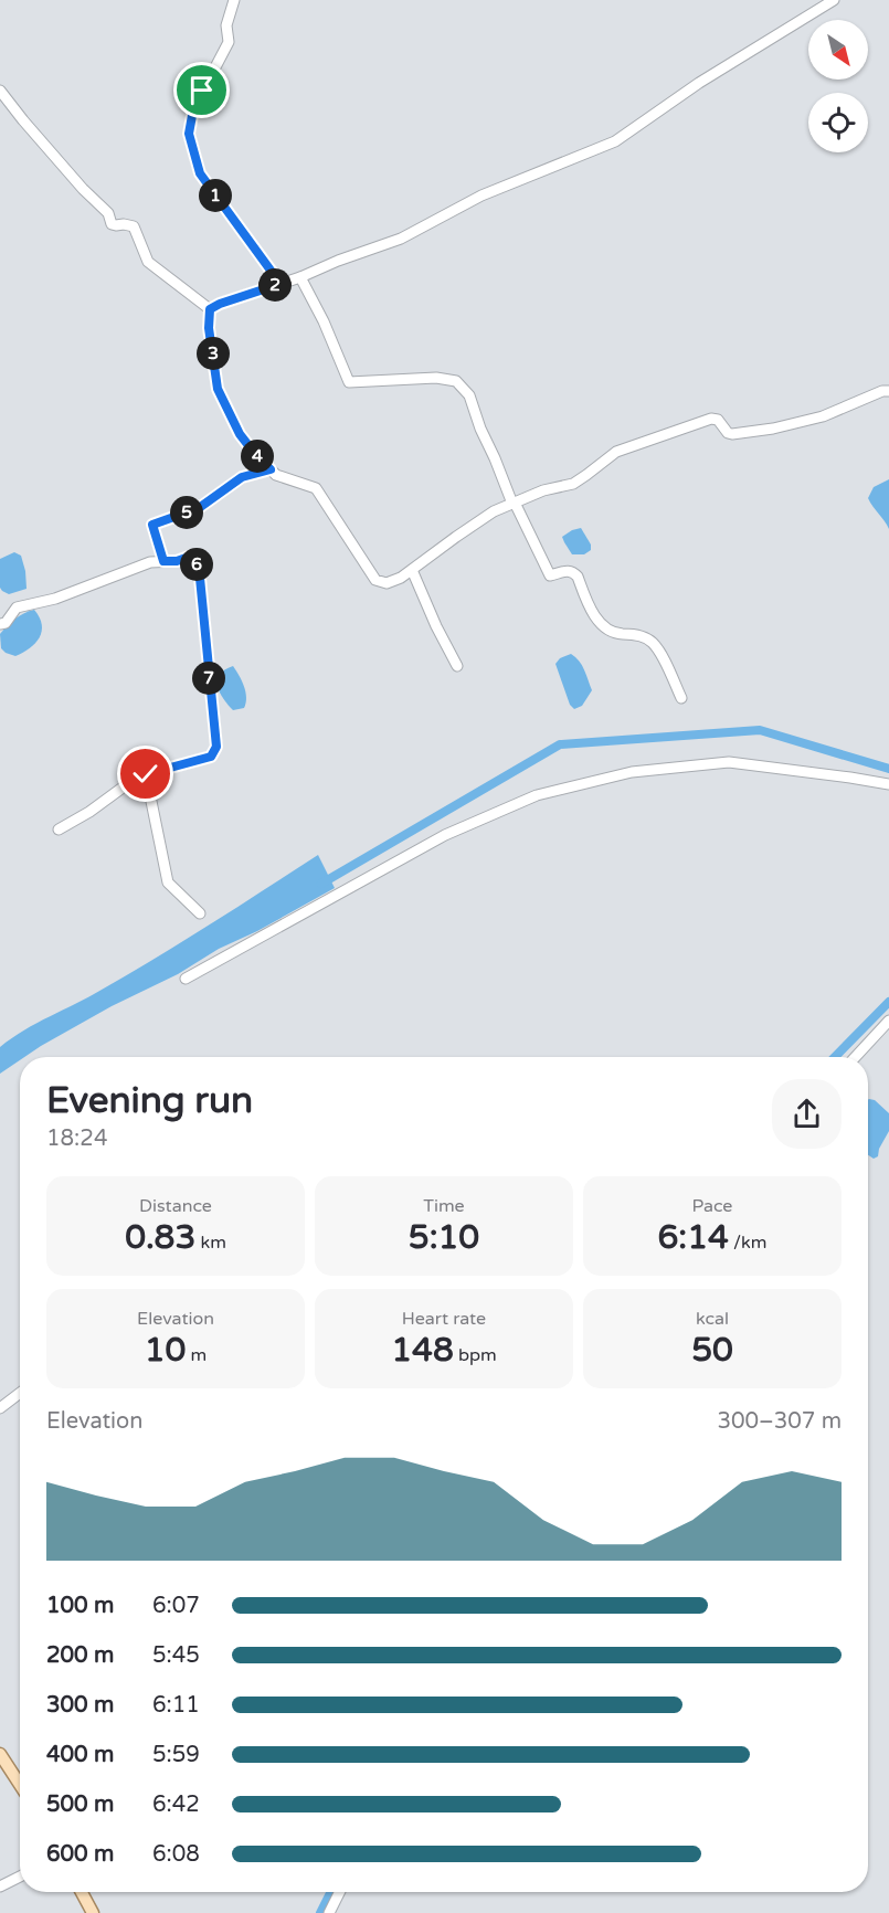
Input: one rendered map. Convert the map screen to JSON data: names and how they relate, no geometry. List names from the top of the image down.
{
  "north": "bottom right",
  "page": {
    "pins": [
      "1",
      "2",
      "3",
      "4",
      "5",
      "6",
      "7"
    ],
    "heading": ["Evening run", "18:24"],
    "stats": [
      ["Distance", "0.83 km"],
      ["Time", "5:10"],
      ["Pace", "6:14 /km"],
      ["Elevation", "10 m"],
      ["Heart rate", "148 bpm"],
      ["kcal", "50"]
    ],
    "chart": ["Elevation", "300–307 m"],
    "list": [
      {
        "name": "100 m",
        "note": "6:07"
      },
      {
        "name": "200 m",
        "note": "5:45"
      },
      {
        "name": "300 m",
        "note": "6:11"
      },
      {
        "name": "400 m",
        "note": "5:59"
      },
      {
        "name": "500 m",
        "note": "6:42"
      },
      {
        "name": "600 m",
        "note": "6:08"
      }
    ]
  }
}
